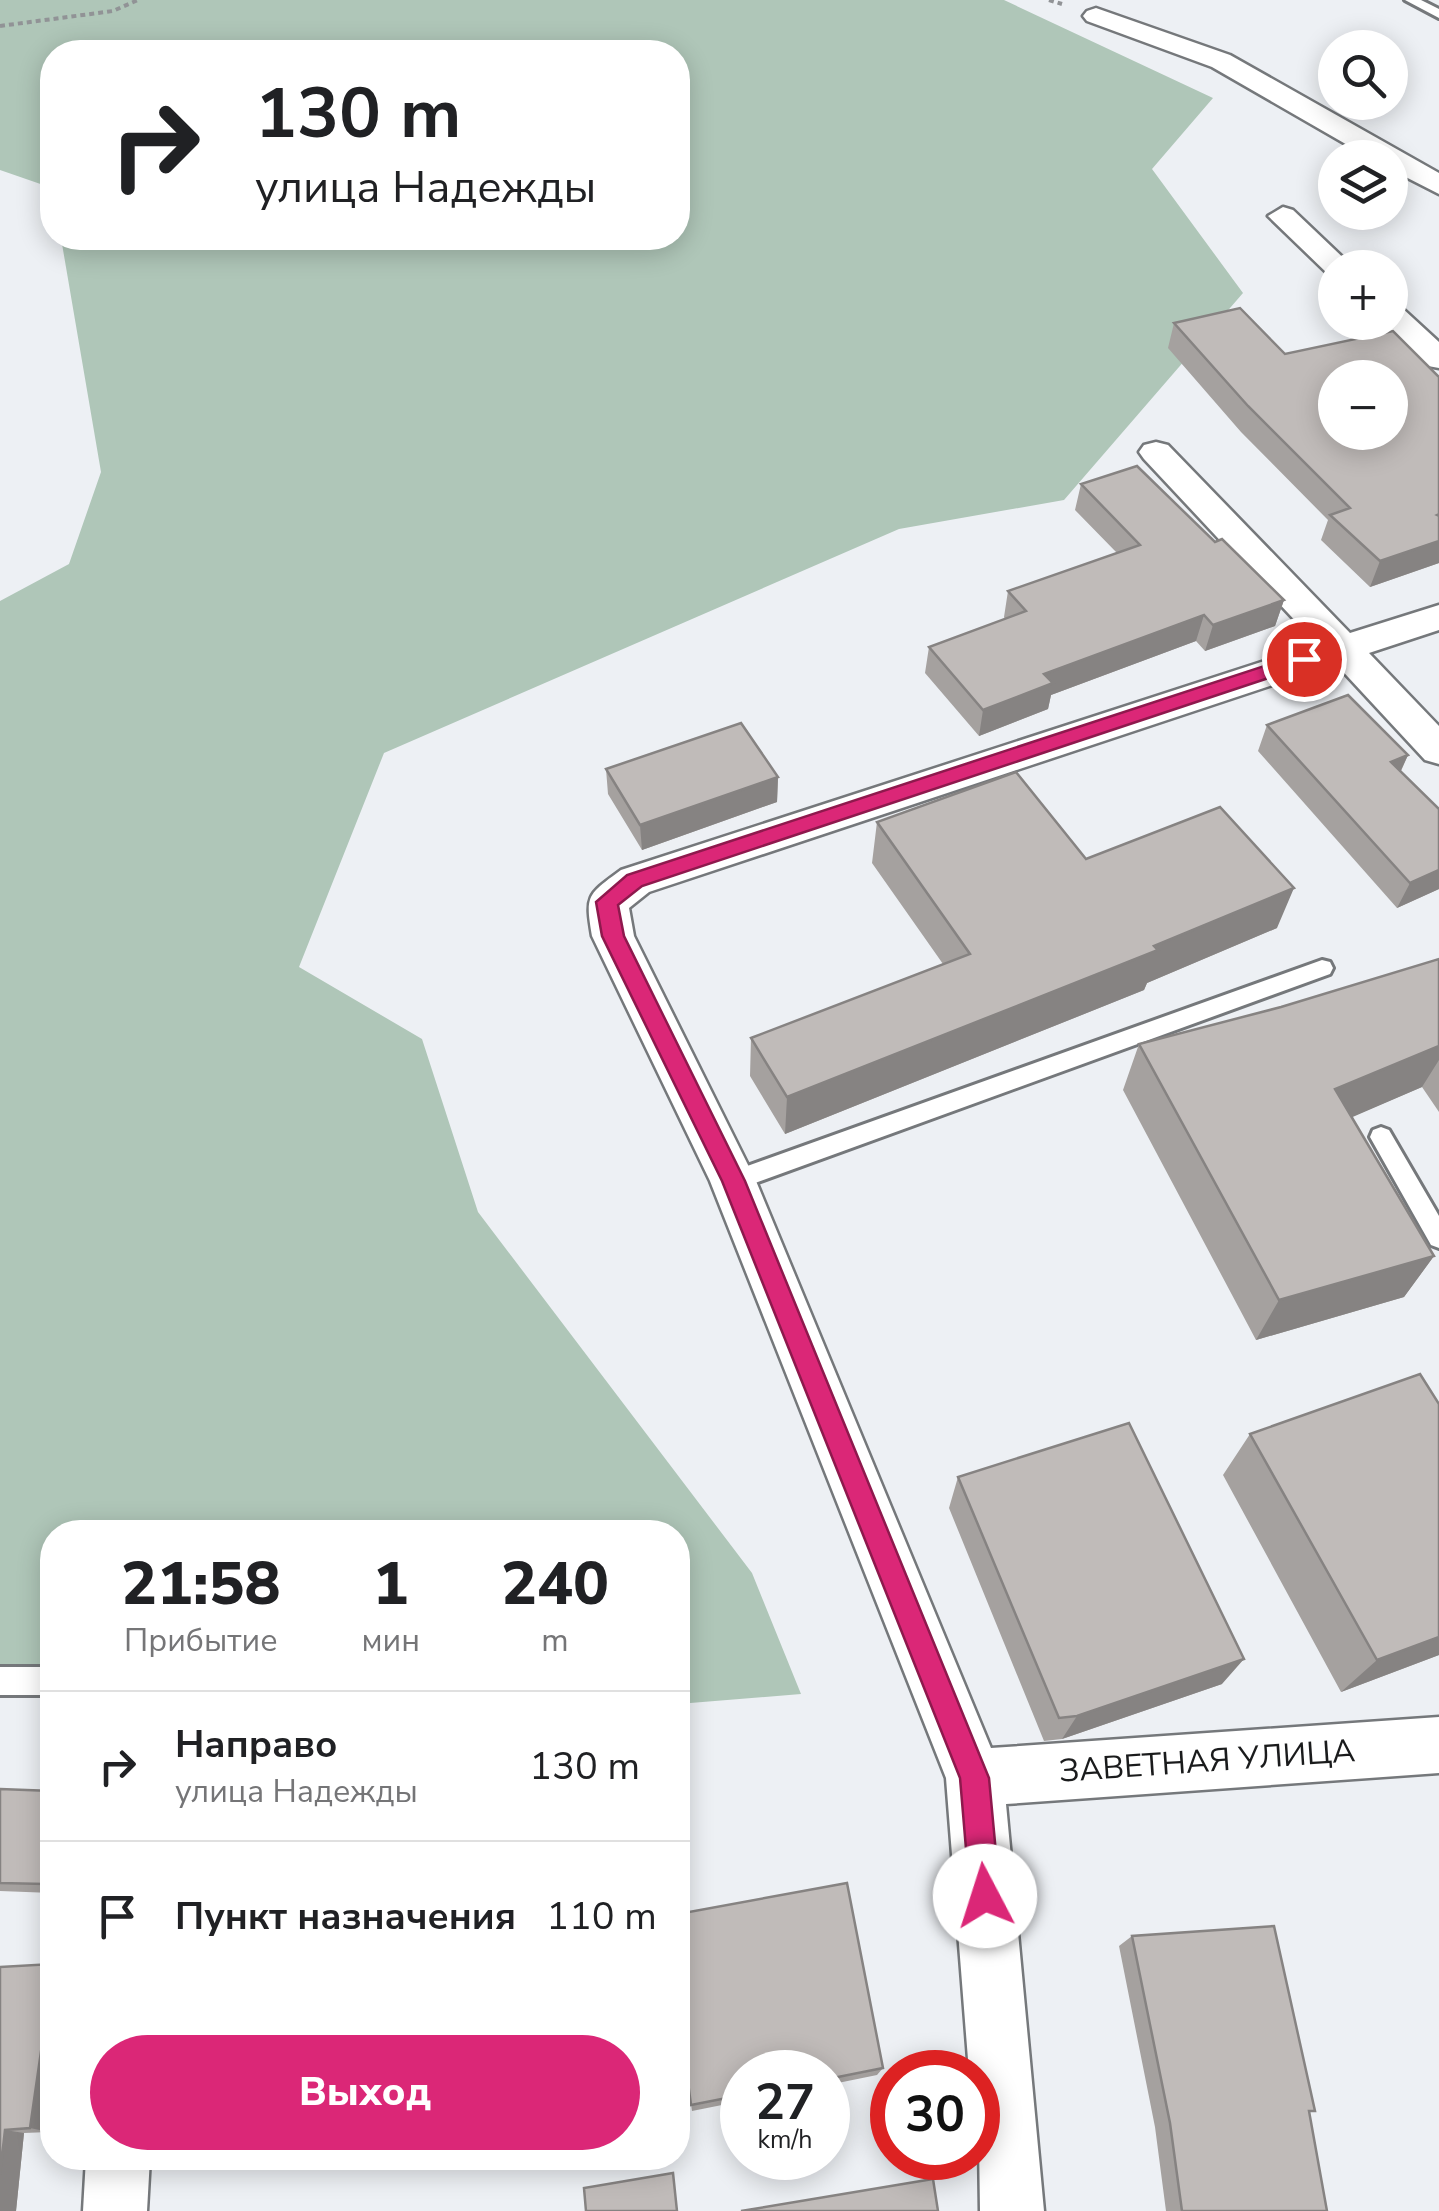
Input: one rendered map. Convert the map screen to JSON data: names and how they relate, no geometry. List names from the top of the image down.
{
  "streets": {
    "street": ["ЗАВЕТНАЯ УЛИЦА"]
  },
  "page": {
    "map_buttons": ["+", "−"],
    "turn": ["130 m", "улица Надежды"],
    "eta": [
      "21:58",
      "Прибытие",
      "1",
      "мин",
      "240",
      "m"
    ],
    "list": [
      {
        "name": "Направо",
        "note": "улица Надежды",
        "value": "130 m"
      },
      {
        "name": "Пункт назначения",
        "value": "110 m"
      }
    ],
    "buttons": "Выход",
    "speed": "27 km/h",
    "limit": "30"
  }
}
